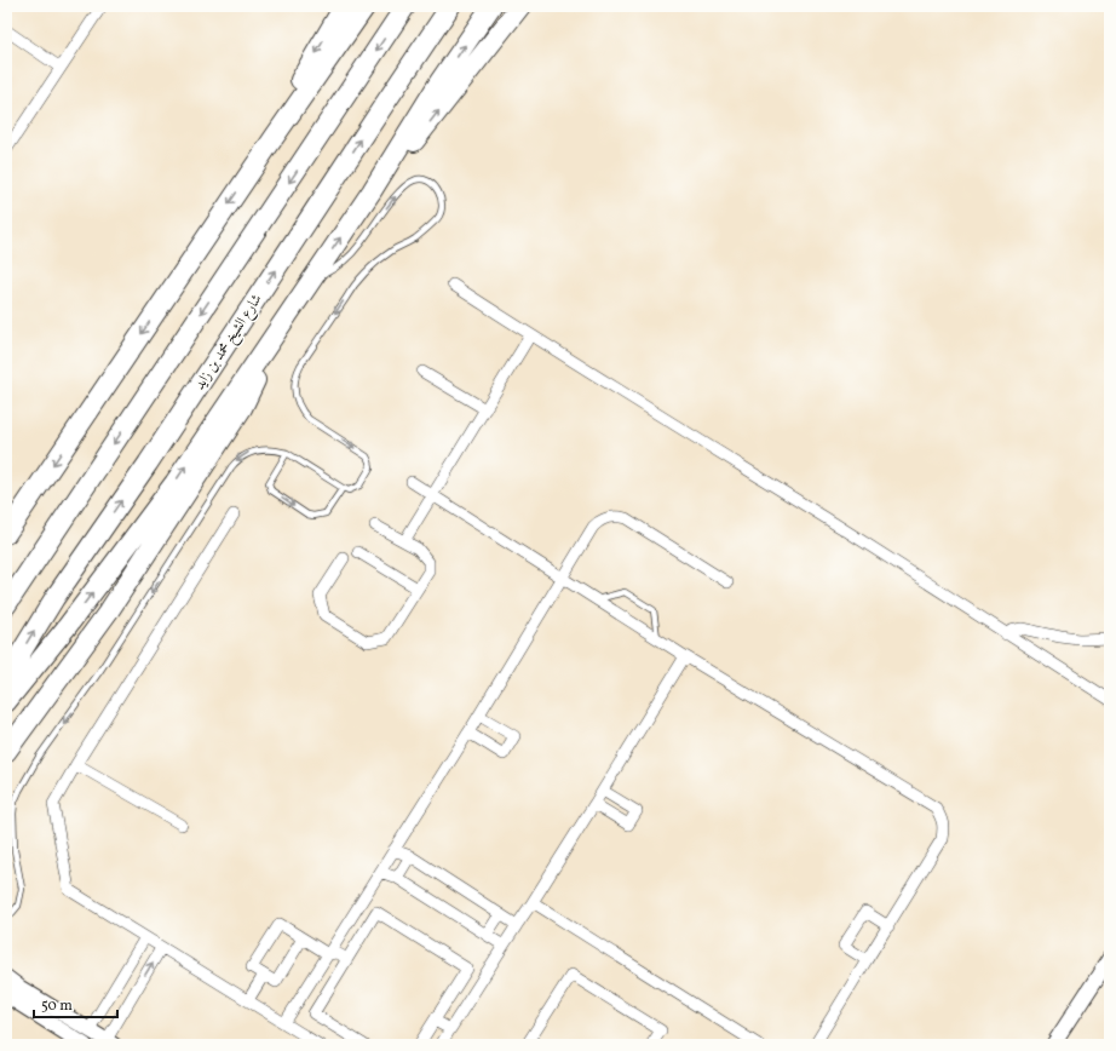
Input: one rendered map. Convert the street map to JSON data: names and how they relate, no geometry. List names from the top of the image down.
{
  "streets": {
    "highway": ["شارع الشيخ محمد بن زايد"]
  },
  "scale_bar": "50 m"
}
